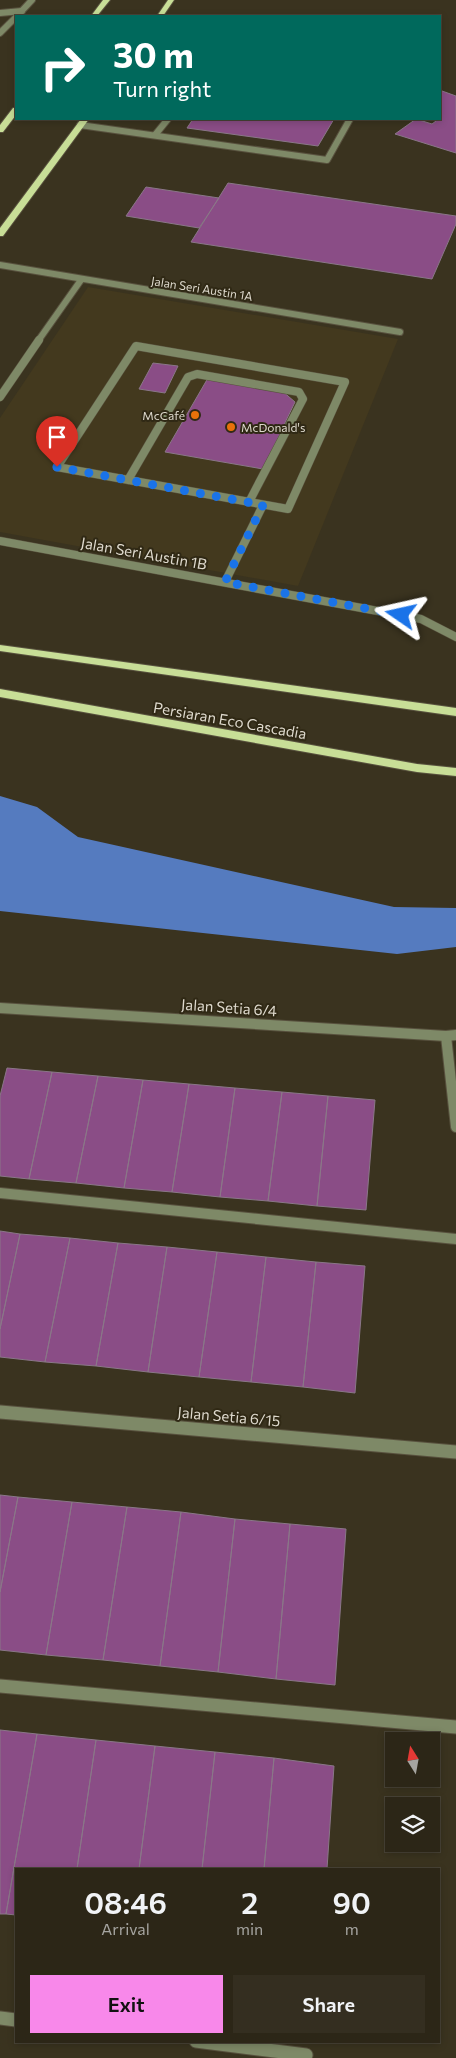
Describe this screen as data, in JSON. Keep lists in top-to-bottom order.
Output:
{
  "streets": {
    "main road": ["Persiaran Eco Cascadia"],
    "street": [
      "Jalan Seri Austin 1A",
      "Jalan Seri Austin 1B",
      "Jalan Setia 6/4",
      "Jalan Setia 6/15"
    ]
  },
  "places": ["McCafé", "McDonald's"],
  "north": "top",
  "page": {
    "turn": ["30 m", "Turn right"],
    "eta": [
      "08:46",
      "Arrival",
      "2",
      "min",
      "90",
      "m"
    ],
    "buttons": ["Exit", "Share"]
  }
}
